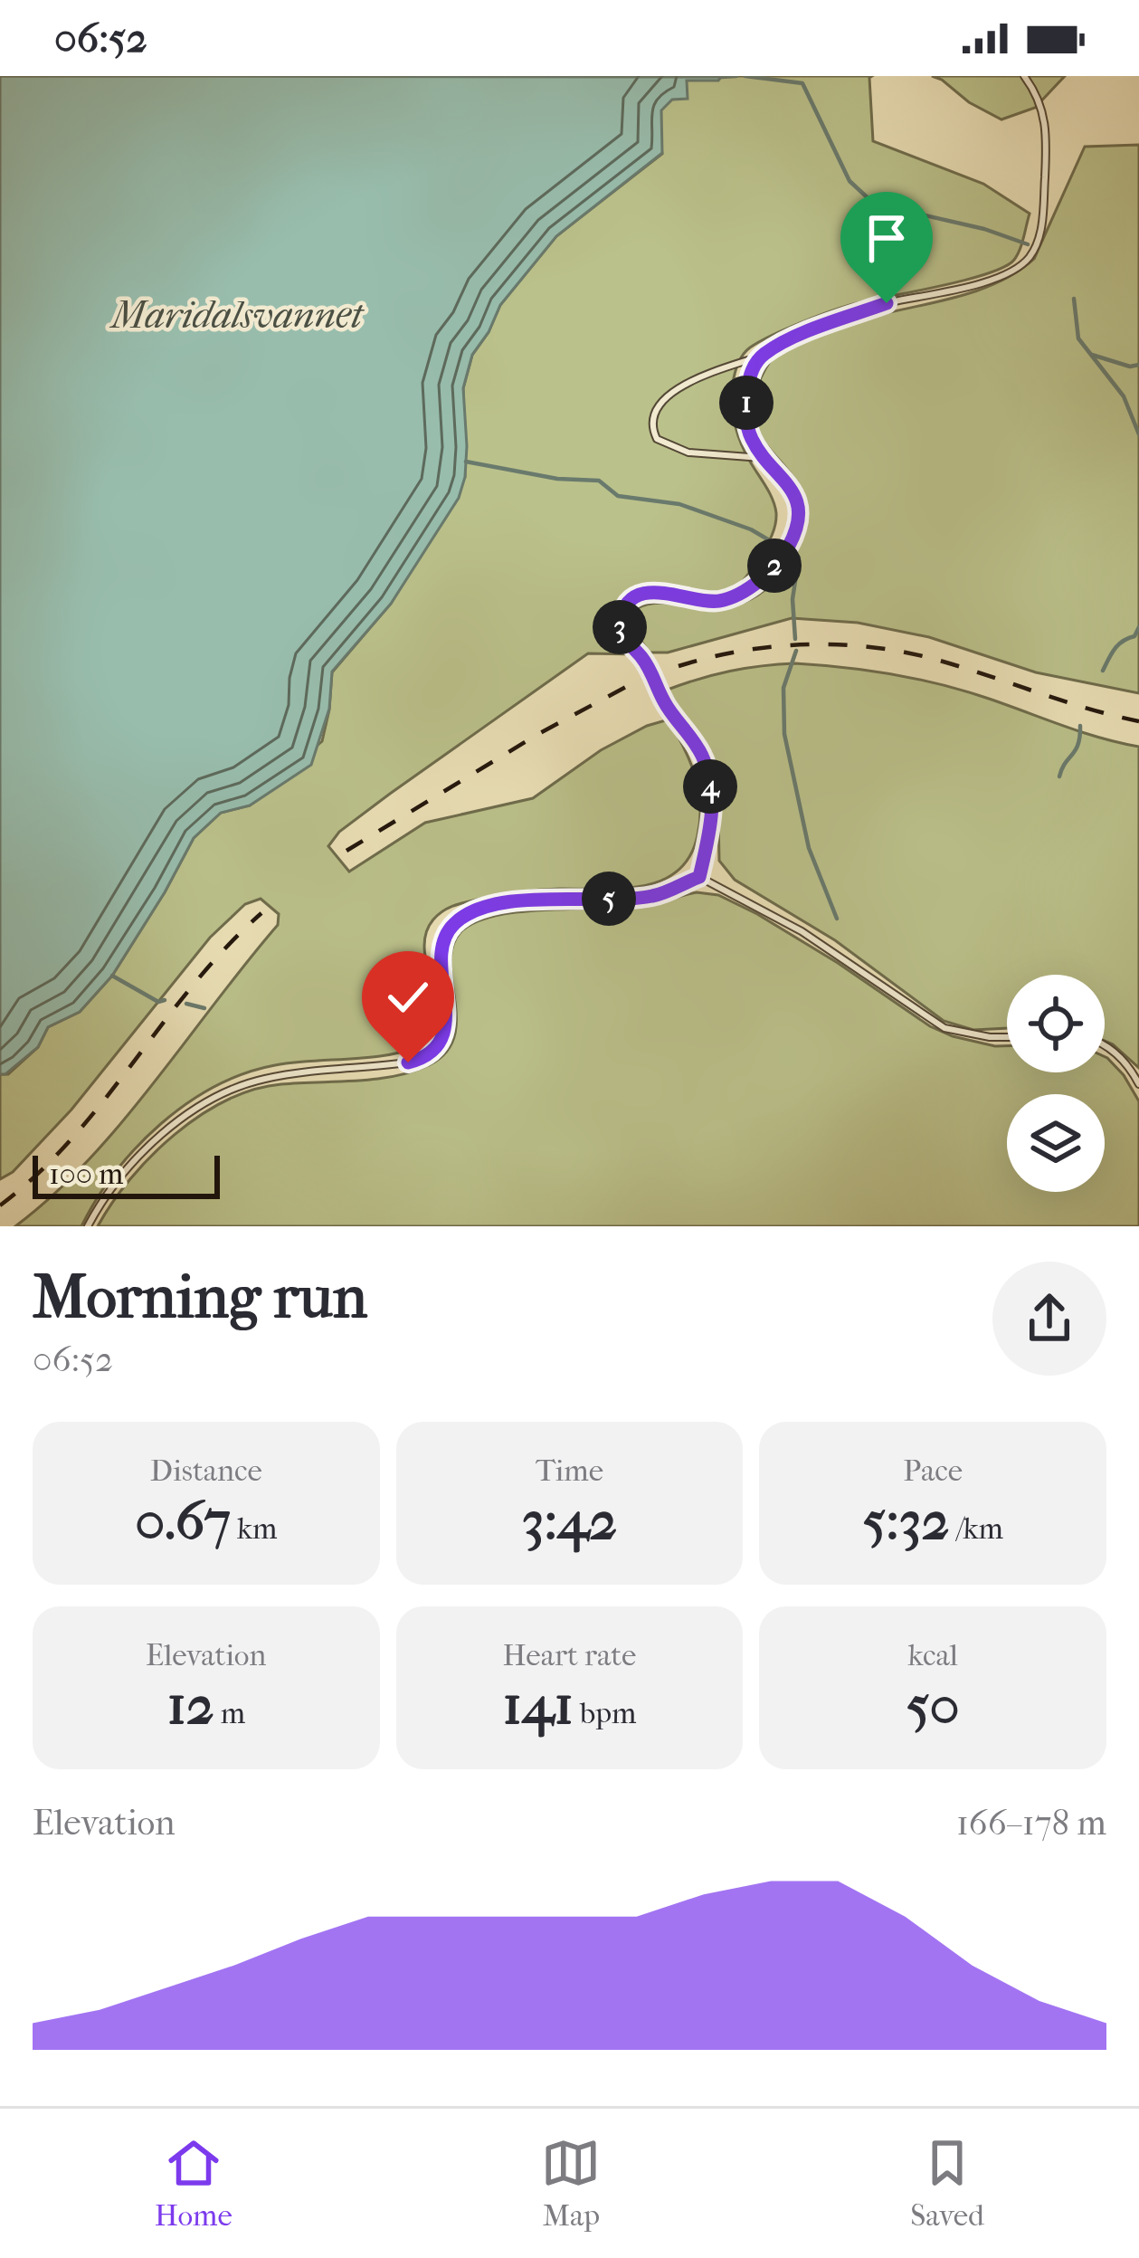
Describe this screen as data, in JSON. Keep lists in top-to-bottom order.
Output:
{
  "water": ["Maridalsvannet"],
  "scale_bar": "100 m",
  "page": {
    "status": "06:52",
    "pins": [
      "1",
      "2",
      "3",
      "4",
      "5"
    ],
    "scale": "100 m",
    "heading": ["Morning run", "06:52"],
    "stats": [
      ["Distance", "0.67 km"],
      ["Time", "3:42"],
      ["Pace", "5:32 /km"],
      ["Elevation", "12 m"],
      ["Heart rate", "141 bpm"],
      ["kcal", "50"]
    ],
    "chart": ["Elevation", "166–178 m"],
    "tabs": ["Home", "Map", "Saved"]
  }
}
